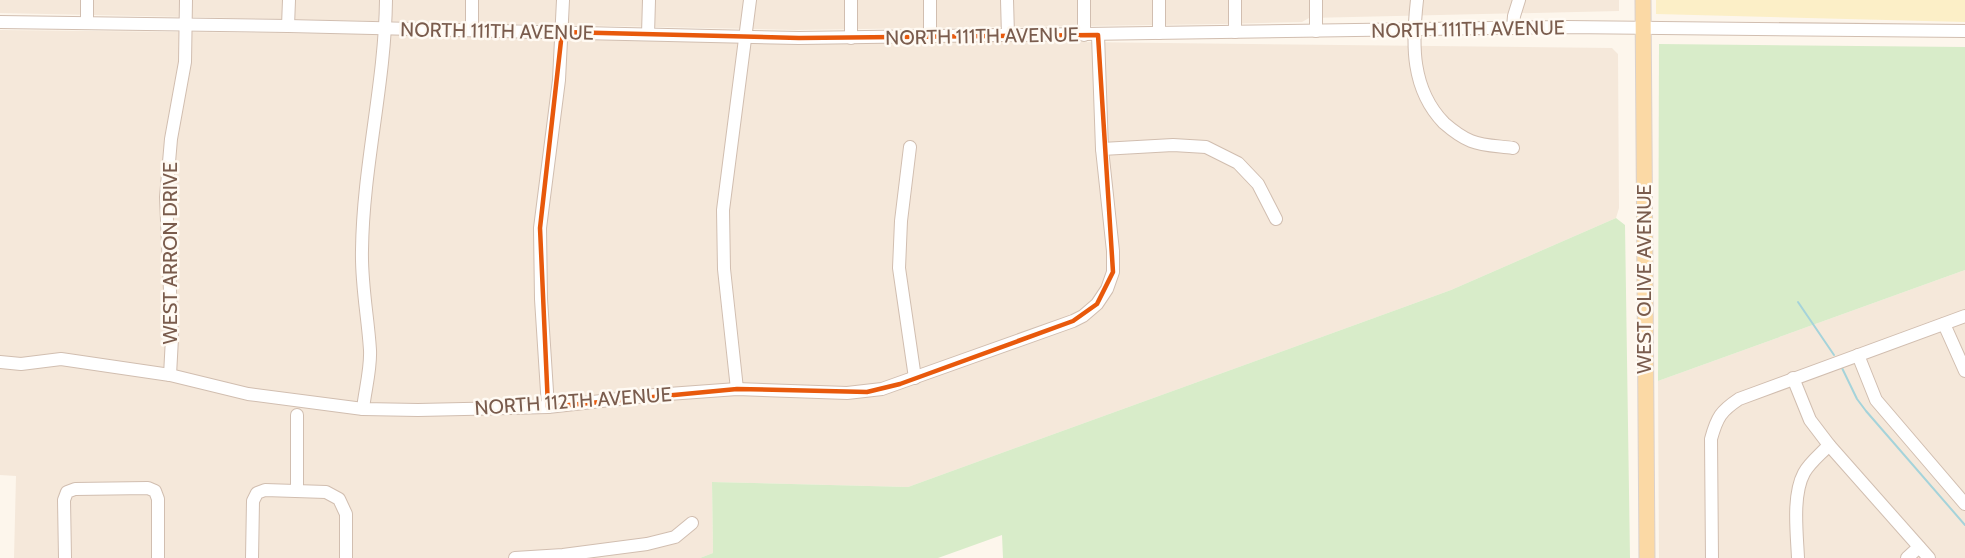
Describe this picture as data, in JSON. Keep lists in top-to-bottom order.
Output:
{
  "streets": {
    "main road": ["WEST OLIVE AVENUE"],
    "street": ["NORTH 111TH AVENUE", "WEST ARRON DRIVE", "NORTH 112TH AVENUE"]
  },
  "crossings": [
    ["NORTH 111TH AVENUE", "WEST ARRON DRIVE"],
    ["NORTH 111TH AVENUE", "WEST OLIVE AVENUE"],
    ["WEST ARRON DRIVE", "NORTH 112TH AVENUE"]
  ]
}
